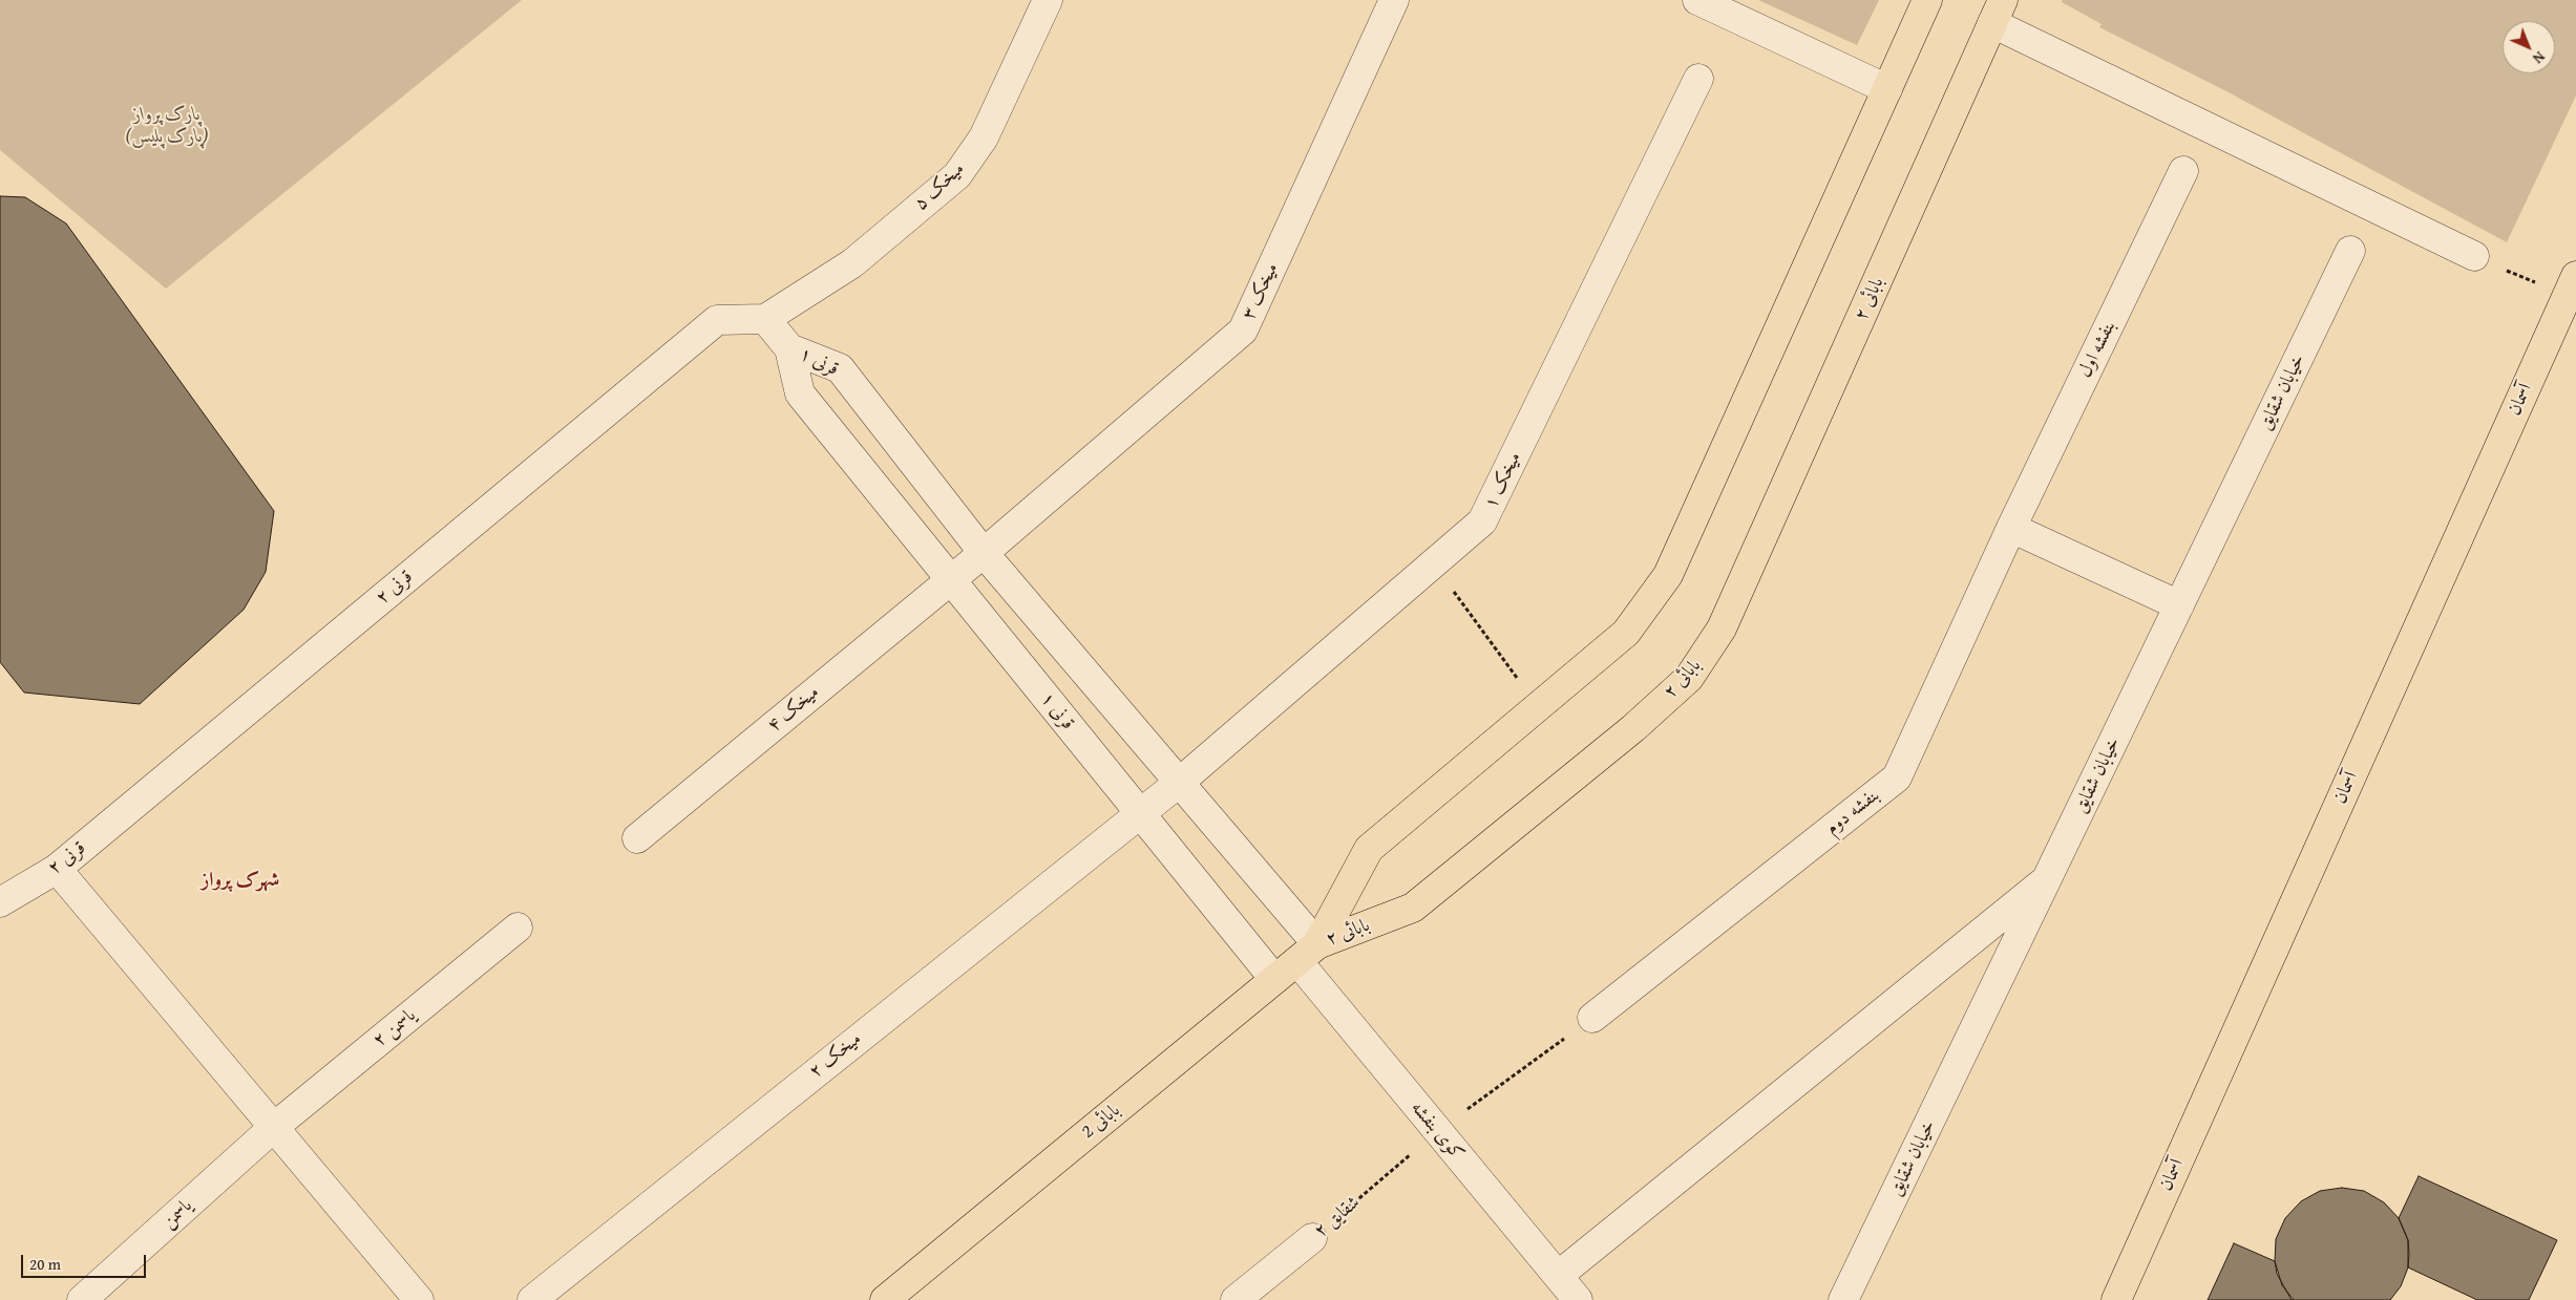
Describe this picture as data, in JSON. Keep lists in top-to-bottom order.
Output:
{
  "streets": {
    "main road": ["بابائی ۲", "آسمان", "بابائی 2"],
    "street": [
      "میخک ۵",
      "میخک ۳",
      "بنفشه اول",
      "قرنی ۱",
      "خیابان شقایق",
      "میخک ۱",
      "قرنی ۲",
      "میخک ۴",
      "بنفشه دوم",
      "یاسمن ۲",
      "میخک ۲",
      "کوی بنفشه",
      "یاسمن",
      "شقایق ۲"
    ]
  },
  "crossings": [
    ["میخک ۵", "قرنی ۲"],
    ["میخک ۳", "قرنی ۱"],
    ["میخک ۳", "میخک ۴"],
    ["بابائی ۲", "قرنی ۱"],
    ["بابائی ۲", "بابائی 2"],
    ["بابائی ۲", "کوی بنفشه"],
    ["بنفشه اول", "بنفشه دوم"],
    ["قرنی ۱", "میخک ۱"],
    ["قرنی ۱", "میخک ۴"],
    ["قرنی ۱", "میخک ۲"],
    ["قرنی ۱", "بابائی 2"],
    ["قرنی ۱", "کوی بنفشه"],
    ["میخک ۱", "میخک ۲"],
    ["بنفشه دوم", "شقایق ۲"],
    ["یاسمن ۲", "یاسمن"],
    ["بابائی 2", "کوی بنفشه"],
    ["کوی بنفشه", "شقایق ۲"]
  ],
  "districts": ["شهرک پرواز"],
  "parks": ["پارک پرواز (پارک پلیس)"],
  "scale_bar": "20 m",
  "north": "bottom right"
}
